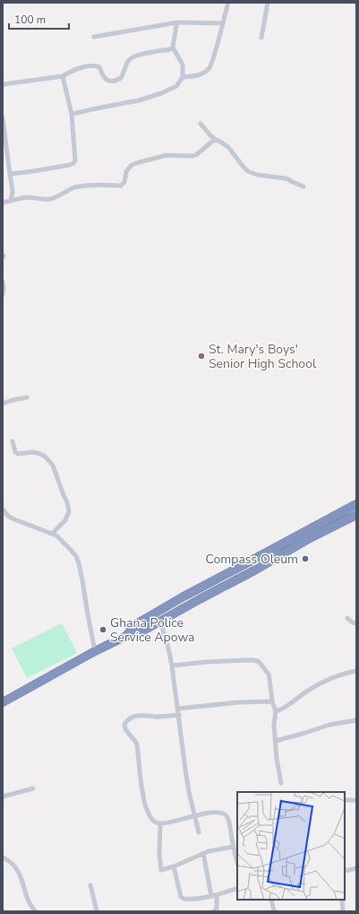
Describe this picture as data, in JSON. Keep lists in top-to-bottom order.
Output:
{
  "places": ["St. Mary's Boys' Senior High School", "Compass Oleum", "Ghana Police Service Apowa"],
  "scale_bar": "100 m"
}
